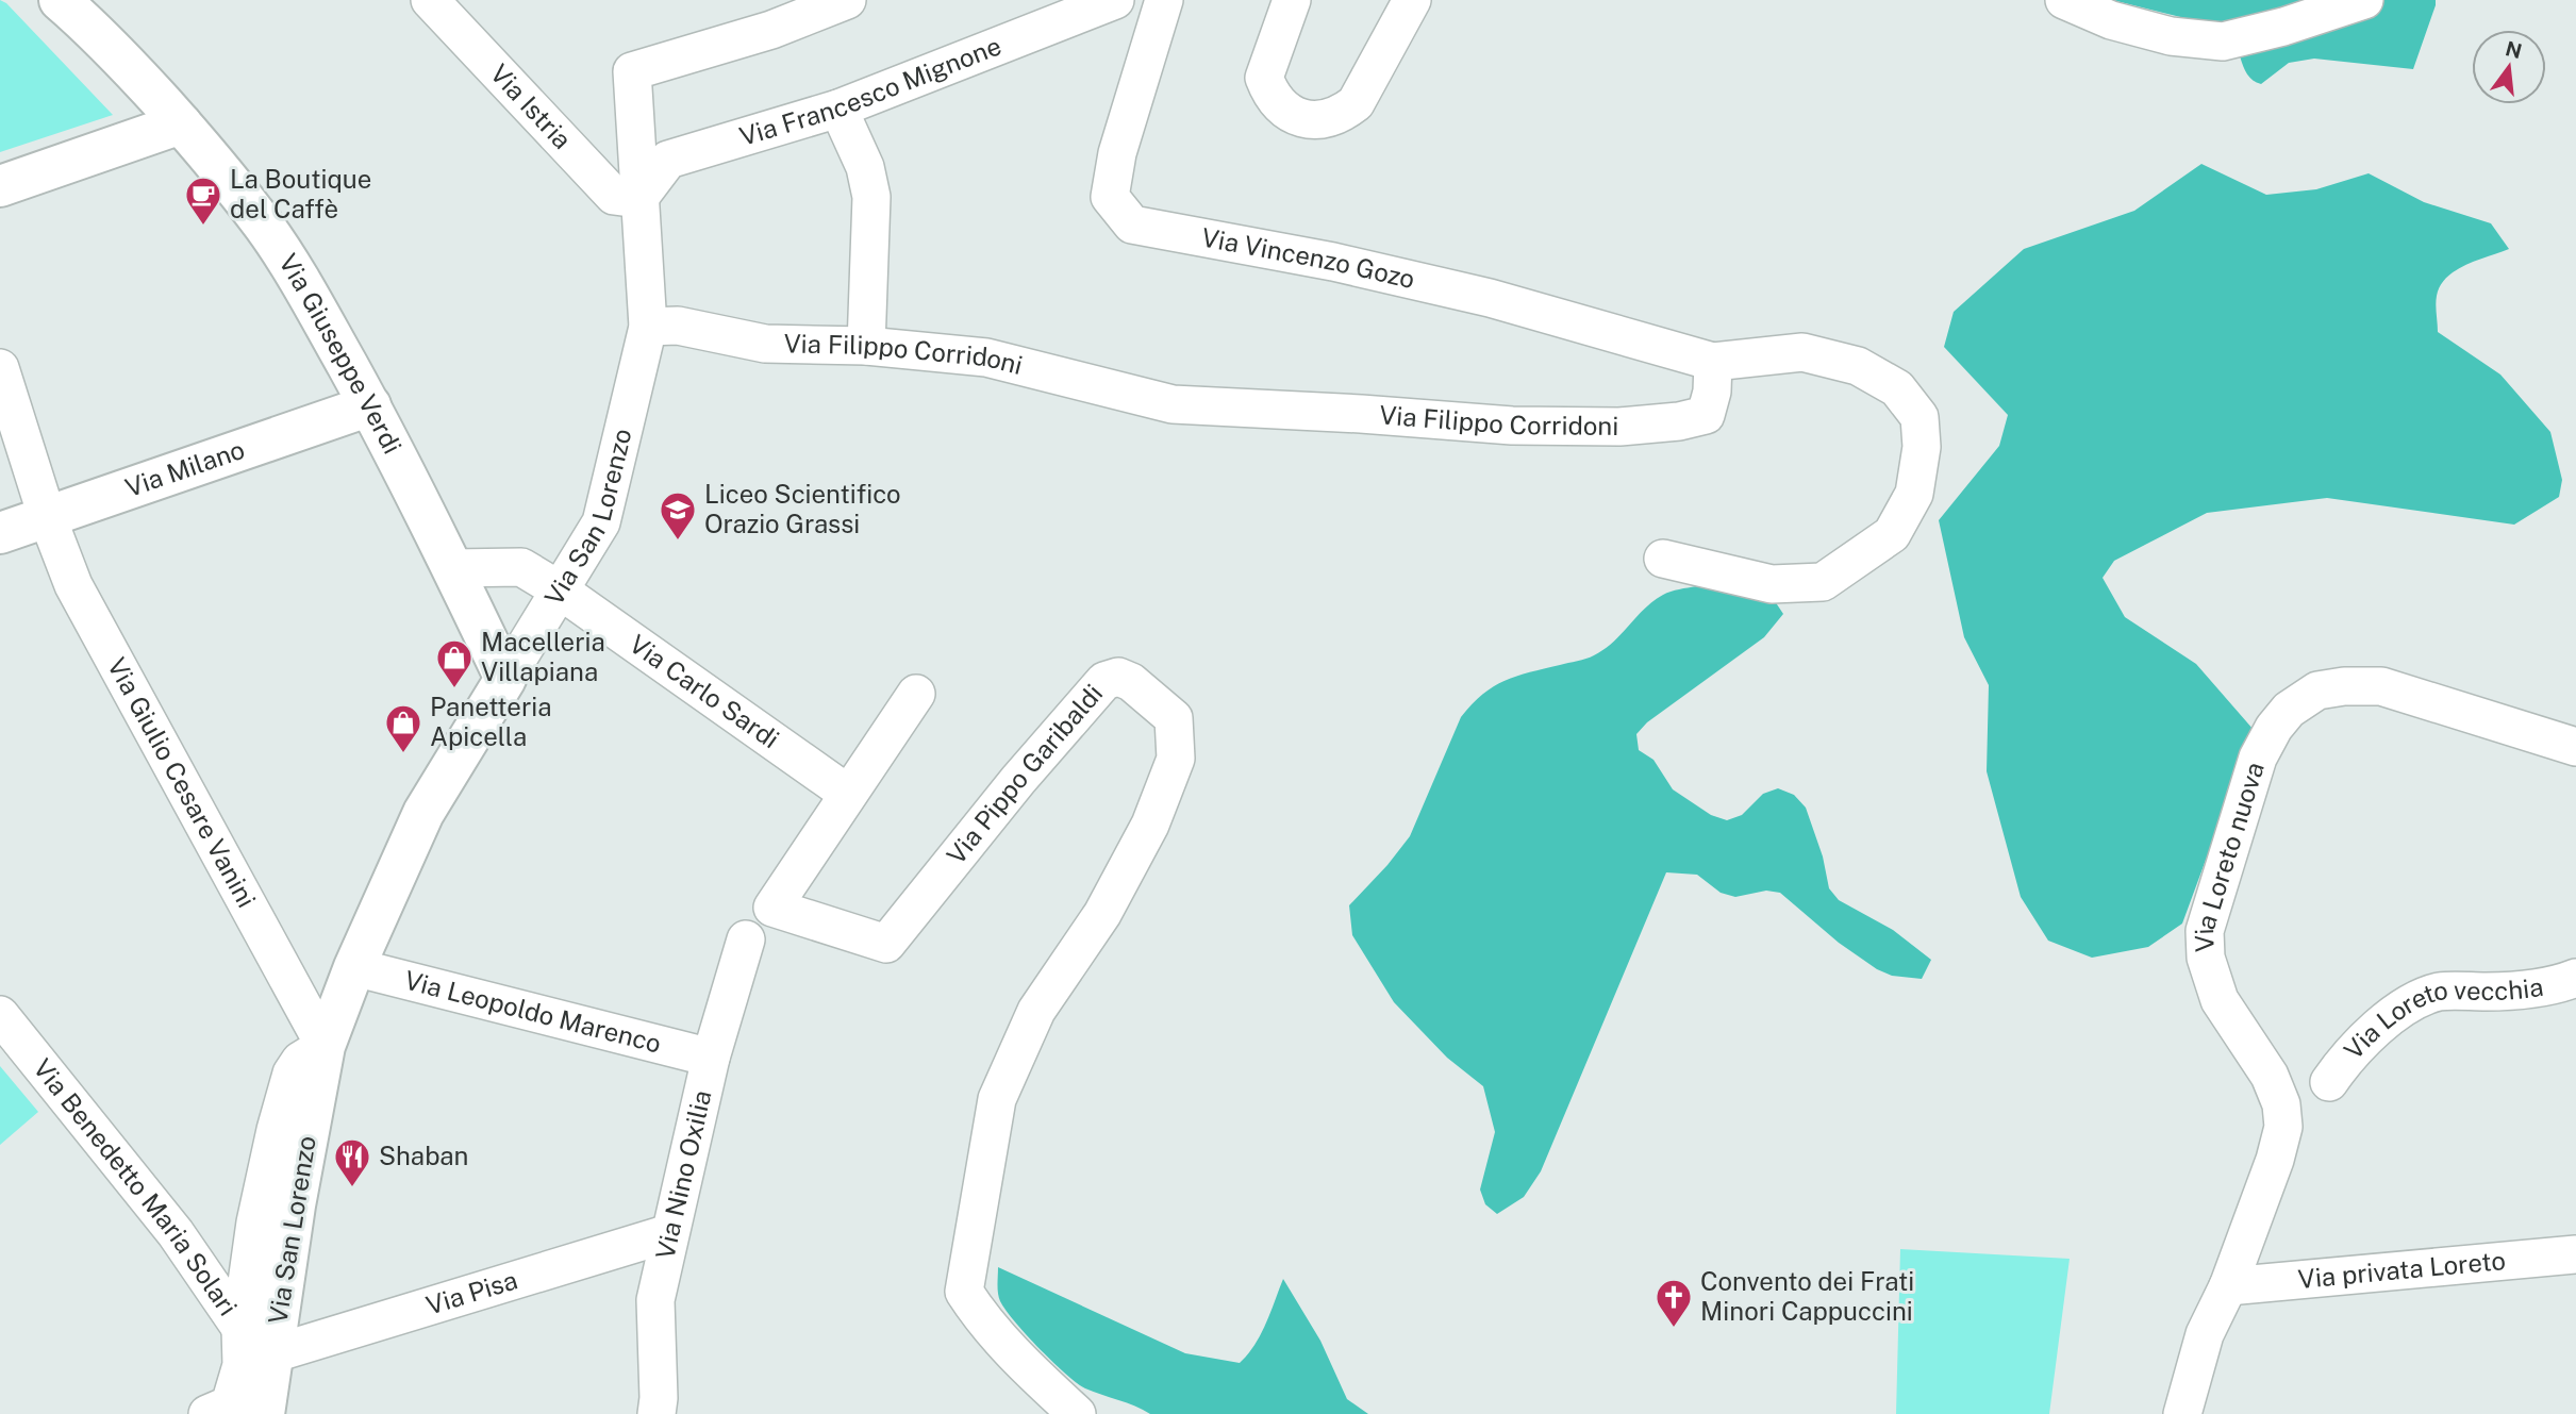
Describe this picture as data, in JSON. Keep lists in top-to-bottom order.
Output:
{
  "streets": {
    "street": [
      "Via Francesco Mignone",
      "Via Istria",
      "Via Vincenzo Gozo",
      "Via Giuseppe Verdi",
      "Via Filippo Corridoni",
      "Via Milano",
      "Via San Lorenzo",
      "Via Carlo Sardi",
      "Via Pippo Garibaldi",
      "Via Giulio Cesare Vanini",
      "Via Loreto nuova",
      "Via Leopoldo Marenco",
      "Via Loreto vecchia",
      "Via Nino Oxilia",
      "Via Benedetto Maria Solari",
      "Via privata Loreto",
      "Via Pisa"
    ]
  },
  "crossings": [
    ["Via Francesco Mignone", "Via Istria"],
    ["Via Francesco Mignone", "Via San Lorenzo"],
    ["Via Istria", "Via San Lorenzo"],
    ["Via Vincenzo Gozo", "Via Filippo Corridoni"],
    ["Via Giuseppe Verdi", "Via Milano"],
    ["Via Giuseppe Verdi", "Via San Lorenzo"],
    ["Via Giuseppe Verdi", "Via Carlo Sardi"],
    ["Via Filippo Corridoni", "Via San Lorenzo"],
    ["Via Milano", "Via Giulio Cesare Vanini"],
    ["Via San Lorenzo", "Via Carlo Sardi"],
    ["Via San Lorenzo", "Via Giulio Cesare Vanini"],
    ["Via San Lorenzo", "Via Leopoldo Marenco"],
    ["Via San Lorenzo", "Via Benedetto Maria Solari"],
    ["Via San Lorenzo", "Via Pisa"],
    ["Via Carlo Sardi", "Via Pippo Garibaldi"],
    ["Via Loreto nuova", "Via privata Loreto"],
    ["Via Leopoldo Marenco", "Via Nino Oxilia"],
    ["Via Nino Oxilia", "Via Pisa"]
  ],
  "places": {
    "cafe": ["La Boutique del Caffè"],
    "school or university": ["Liceo Scientifico Orazio Grassi"],
    "shop": ["Macelleria Villapiana", "Panetteria Apicella"],
    "restaurant": ["Shaban"],
    "church": ["Convento dei Frati Minori Cappuccini"]
  },
  "north": "top"
}
